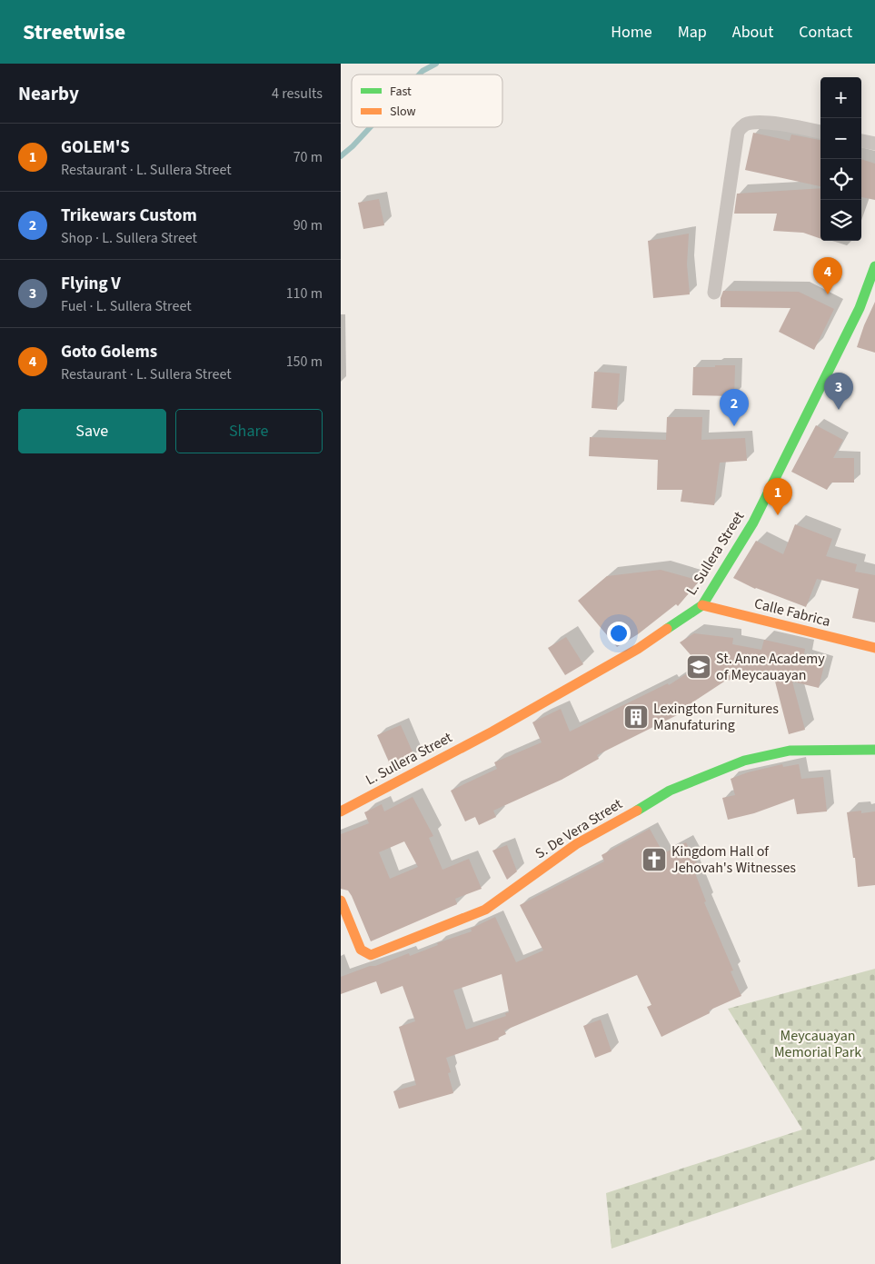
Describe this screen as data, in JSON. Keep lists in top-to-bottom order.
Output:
{
  "streets": {
    "street": ["L. Sullera Street", "Calle Fabrica", "S. De Vera Street"]
  },
  "crossings": [
    ["L. Sullera Street", "Calle Fabrica"]
  ],
  "parks": ["Meycauayan Memorial Park"],
  "places": {
    "school or university": ["St. Anne Academy of Meycauayan"],
    "building": ["Lexington Furnitures Manufaturing"],
    "church": ["Kingdom Hall of Jehovah's Witnesses"]
  },
  "legend": ["Fast", "Slow"],
  "page": {
    "header": "Streetwise",
    "nav": [
      "Home",
      "Map",
      "About",
      "Contact"
    ],
    "heading": ["Nearby", "4 results"],
    "map_buttons": ["+", "−"],
    "list": [
      {
        "mark": "1",
        "name": "GOLEM'S",
        "note": "Restaurant · L. Sullera Street",
        "value": "70 m"
      },
      {
        "mark": "2",
        "name": "Trikewars Custom",
        "note": "Shop · L. Sullera Street",
        "value": "90 m"
      },
      {
        "mark": "3",
        "name": "Flying V",
        "note": "Fuel · L. Sullera Street",
        "value": "110 m"
      },
      {
        "mark": "4",
        "name": "Goto Golems",
        "note": "Restaurant · L. Sullera Street",
        "value": "150 m"
      }
    ],
    "pins": [
      "4",
      "3",
      "2",
      "1"
    ],
    "buttons": ["Save", "Share"]
  }
}
